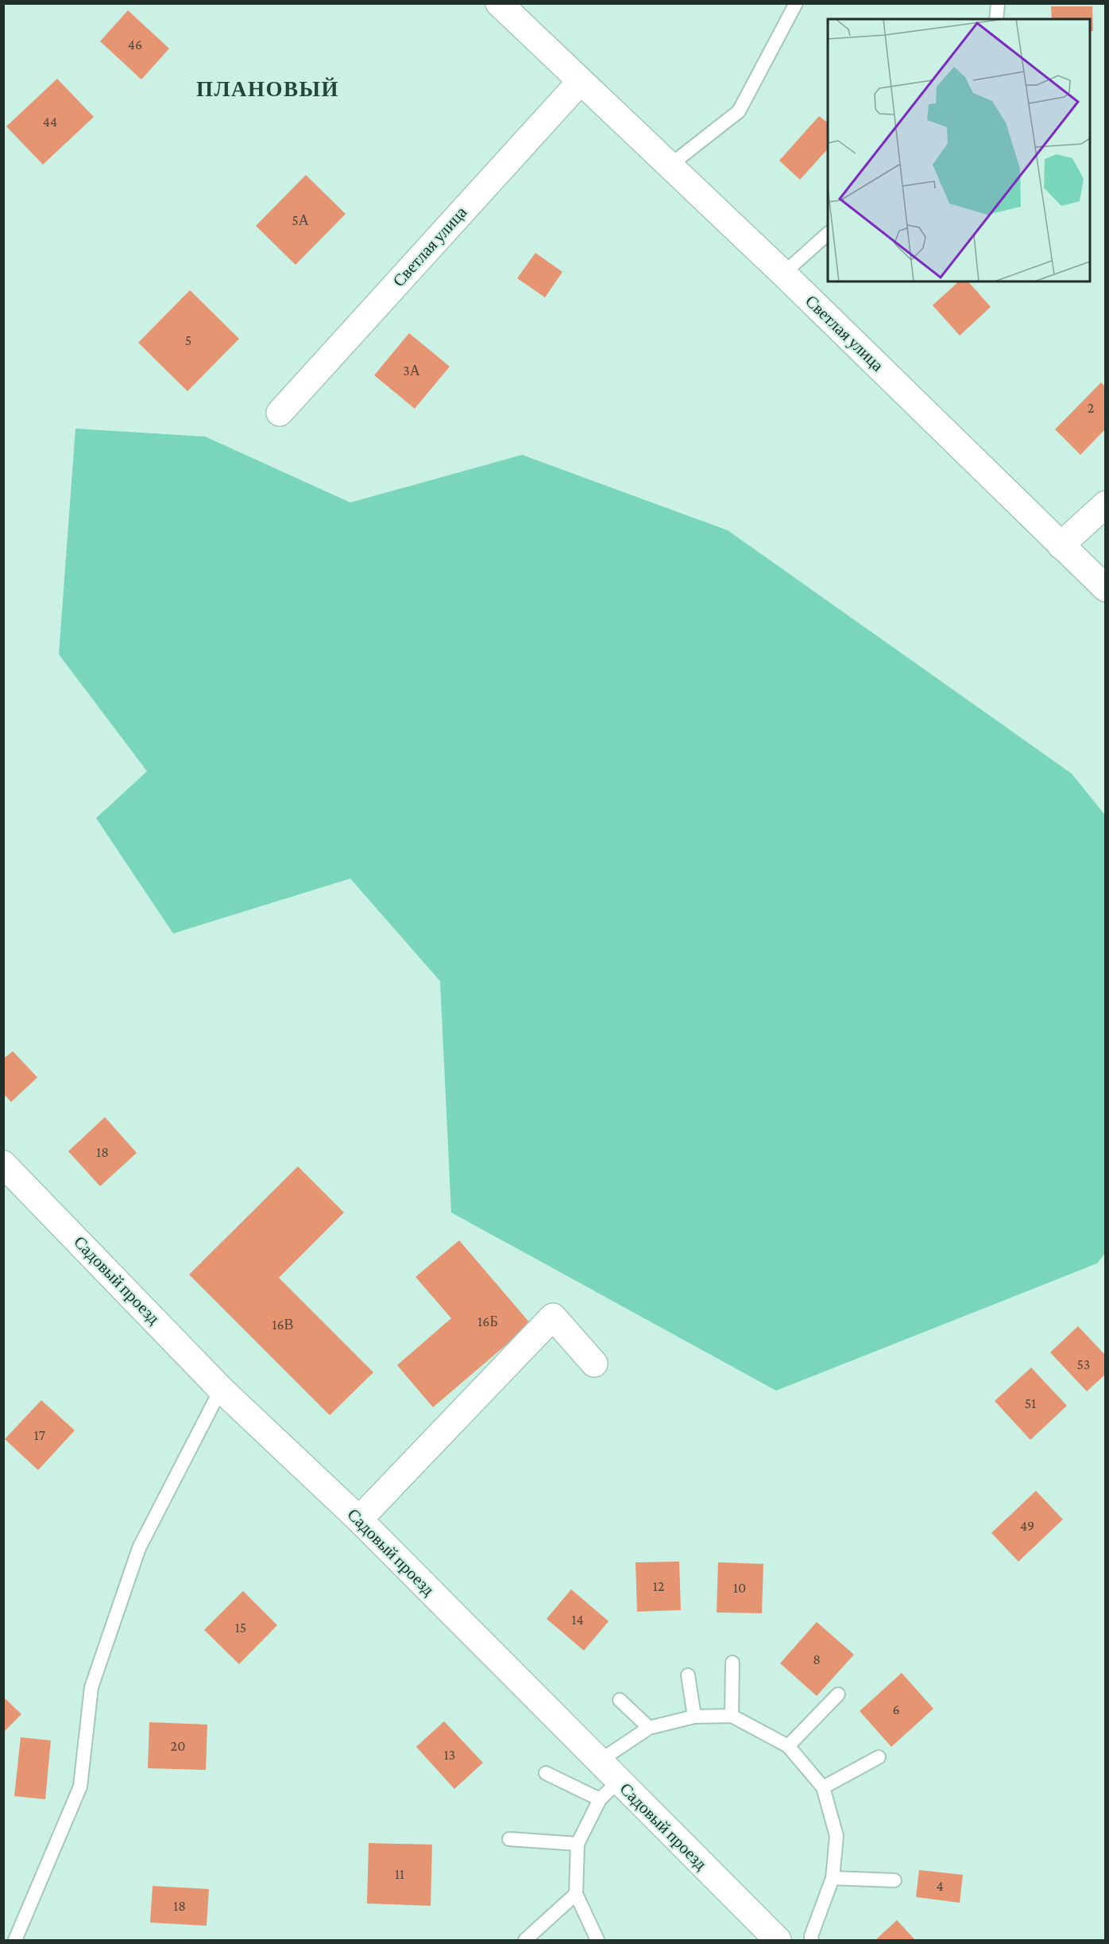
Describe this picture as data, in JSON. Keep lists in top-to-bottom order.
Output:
{
  "streets": {
    "street": ["Светлая улица", "Садовый проезд"]
  },
  "districts": ["ПЛАНОВЫЙ"],
  "house_numbers": [
    "46",
    "44",
    "5А",
    "5",
    "3А",
    "2",
    "18",
    "16Б",
    "16В",
    "53",
    "51",
    "17",
    "49",
    "12",
    "10",
    "14",
    "15",
    "8",
    "6",
    "20",
    "13",
    "11",
    "4",
    "18"
  ]
}
